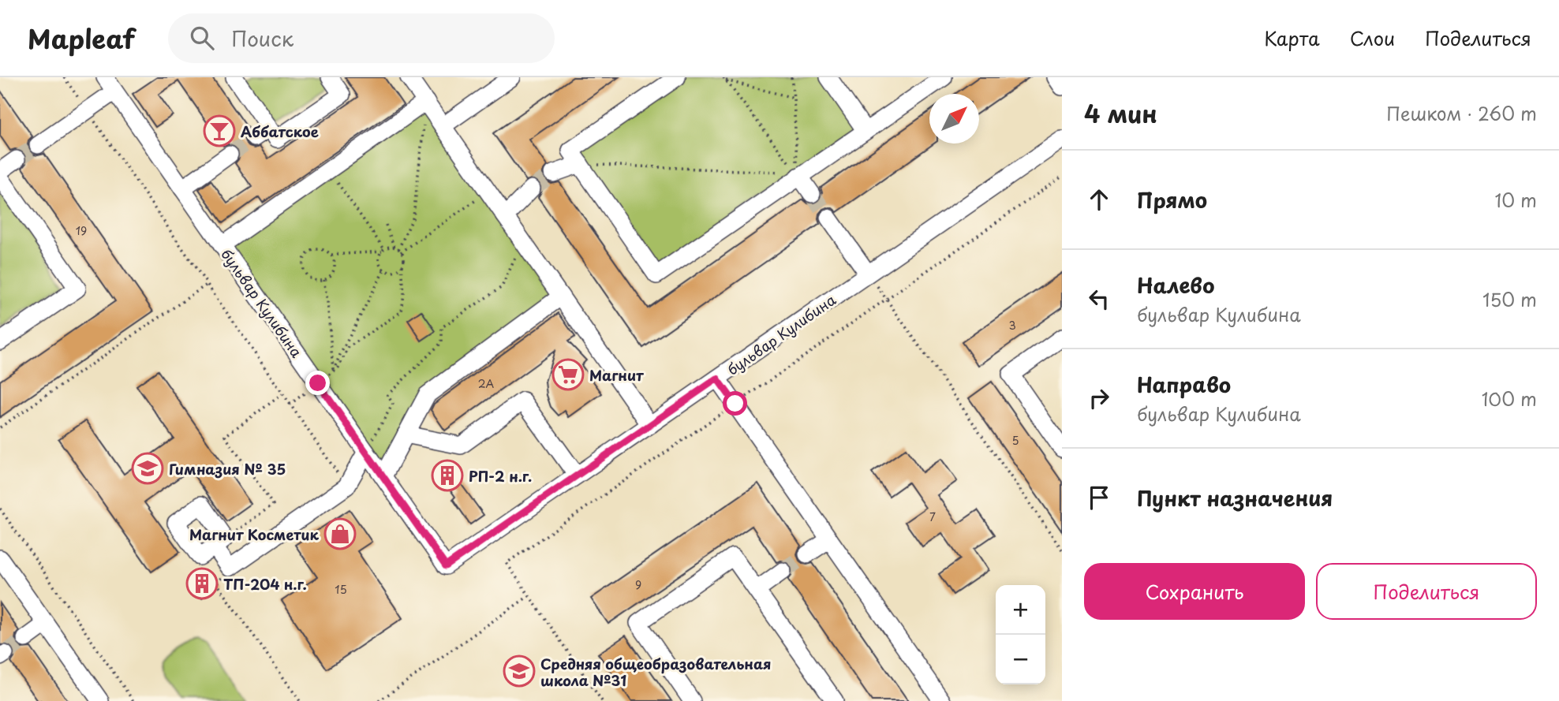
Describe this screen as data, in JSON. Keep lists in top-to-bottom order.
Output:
{
  "streets": {
    "street": ["бульвар Кулибина"]
  },
  "places": {
    "bar": ["Аббатское"],
    "supermarket": ["Магнит"],
    "school or university": ["Гимназия № 35", "Средняя общеобразовательная школа №31"],
    "building": ["РП-2 н.г.", "ТП-204 н.г."],
    "shop": ["Магнит Косметик"]
  },
  "house_numbers": [
    "19",
    "3",
    "2А",
    "5",
    "7",
    "9",
    "15"
  ],
  "north": "top right",
  "page": {
    "header": "Mapleaf",
    "search": "Поиск",
    "nav": ["Карта", "Слои", "Поделиться"],
    "heading": ["4 мин", "Пешком · 260 m"],
    "list": [
      ["Прямо", "10 m"],
      ["Налево", "бульвар Кулибина", "150 m"],
      ["Направо", "бульвар Кулибина", "100 m"],
      "Пункт назначения"
    ],
    "buttons": ["Сохранить", "Поделиться"],
    "map_buttons": ["+", "−"]
  }
}
